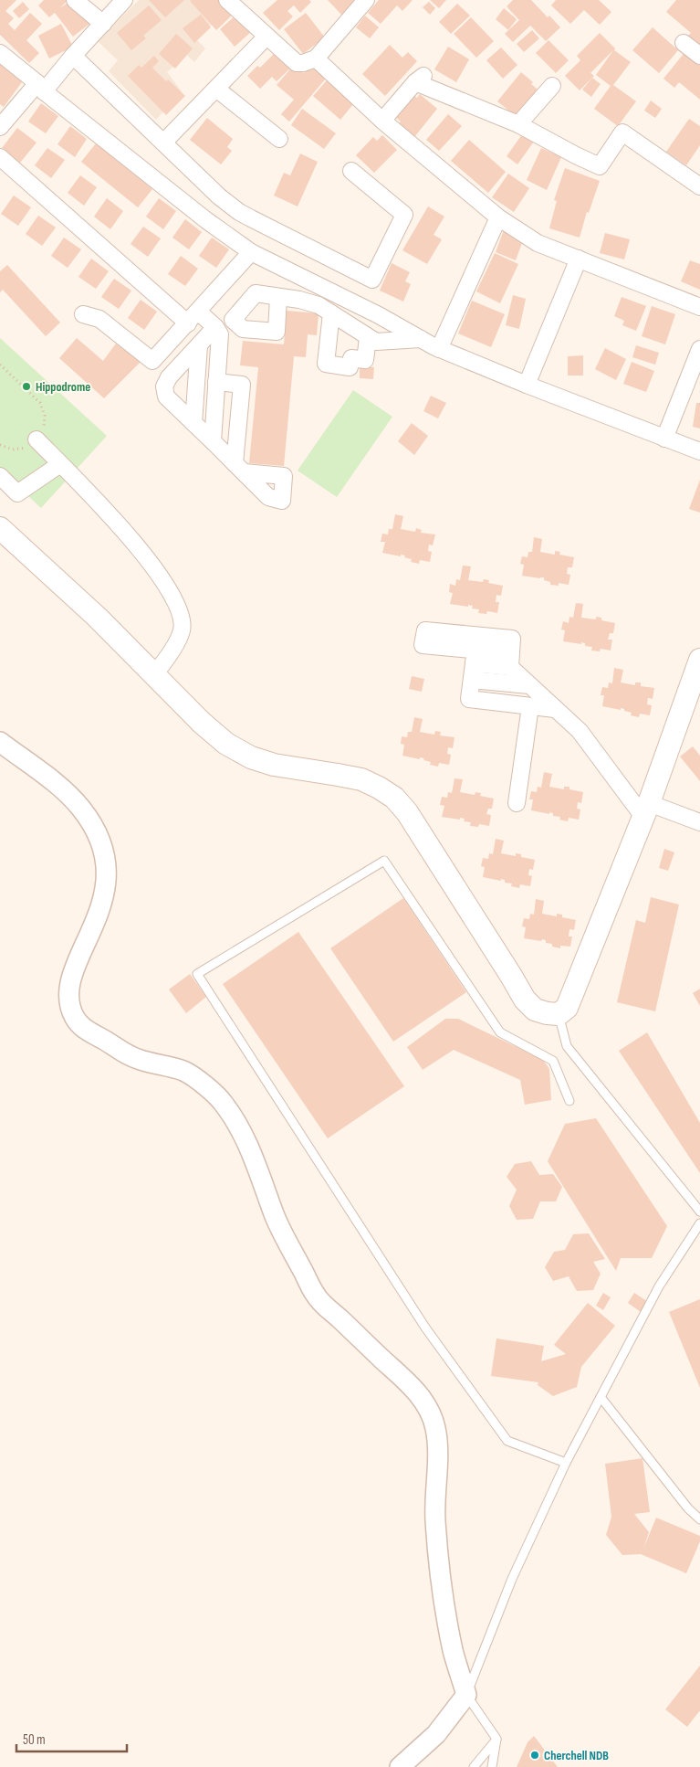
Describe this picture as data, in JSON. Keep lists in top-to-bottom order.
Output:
{
  "places": ["Hippodrome", "Cherchell NDB"],
  "scale_bar": "50 m"
}
